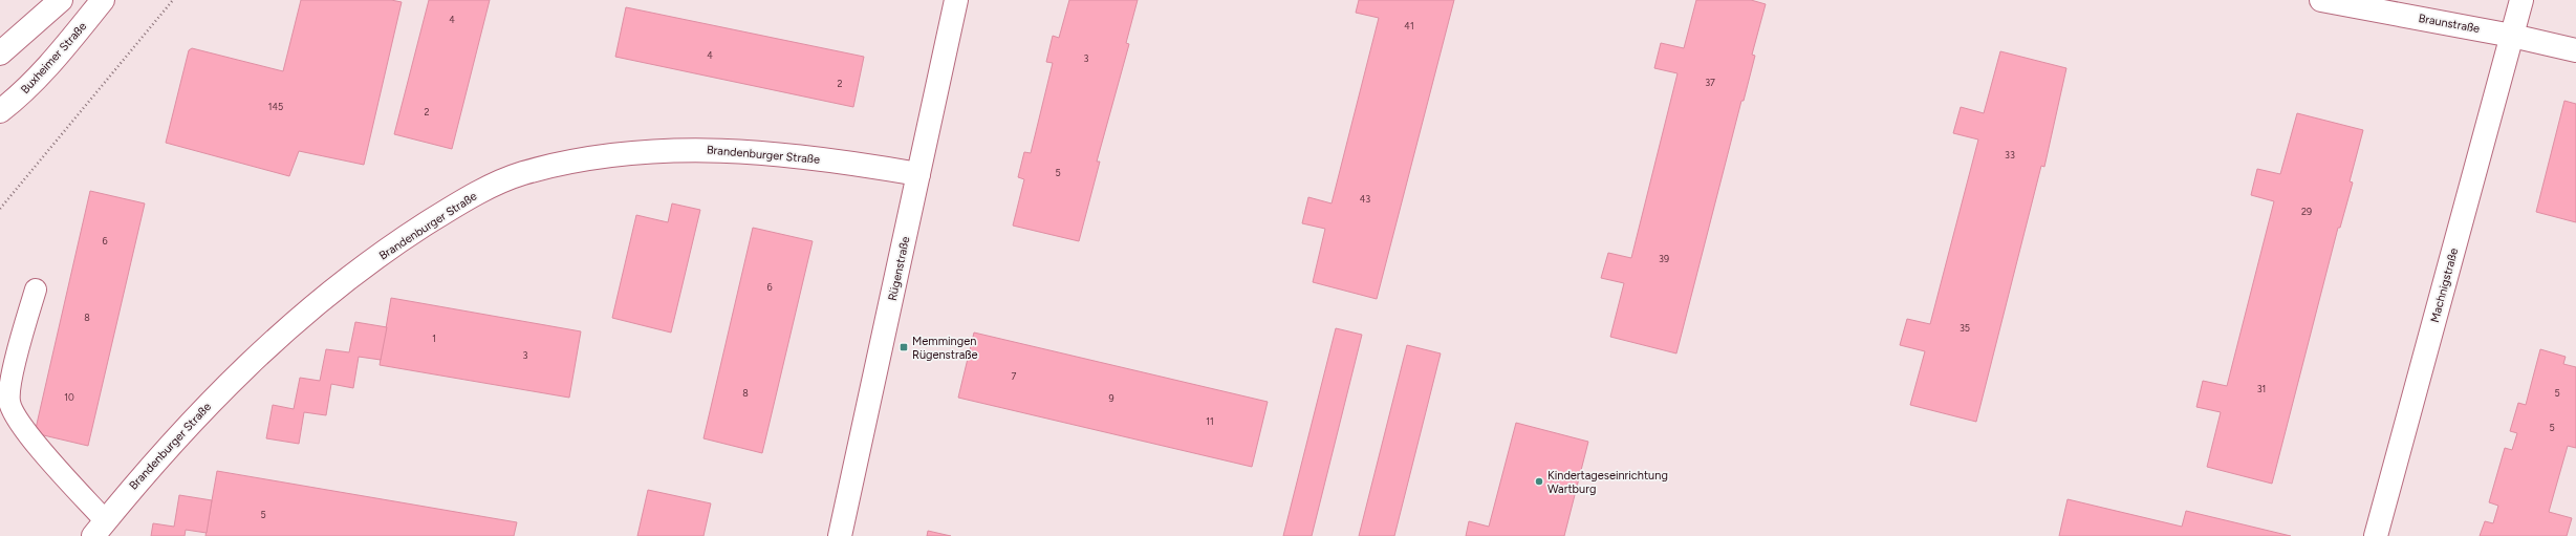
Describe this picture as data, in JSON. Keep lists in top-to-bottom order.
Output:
{
  "streets": {
    "street": [
      "Braunstraße",
      "Buxheimer Straße",
      "Brandenburger Straße",
      "Rügenstraße",
      "Machnigstraße"
    ]
  },
  "crossings": [
    ["Braunstraße", "Machnigstraße"],
    ["Brandenburger Straße", "Rügenstraße"]
  ],
  "places": {
    "transit": ["Memmingen Rügenstraße"],
    "other": ["Kindertageseinrichtung Wartburg"]
  },
  "house_numbers": [
    "4",
    "41",
    "4",
    "3",
    "37",
    "2",
    "145",
    "2",
    "33",
    "5",
    "43",
    "29",
    "6",
    "39",
    "6",
    "8",
    "35",
    "1",
    "3",
    "7",
    "31",
    "8",
    "5",
    "10",
    "9",
    "11",
    "5",
    "5"
  ]
}
